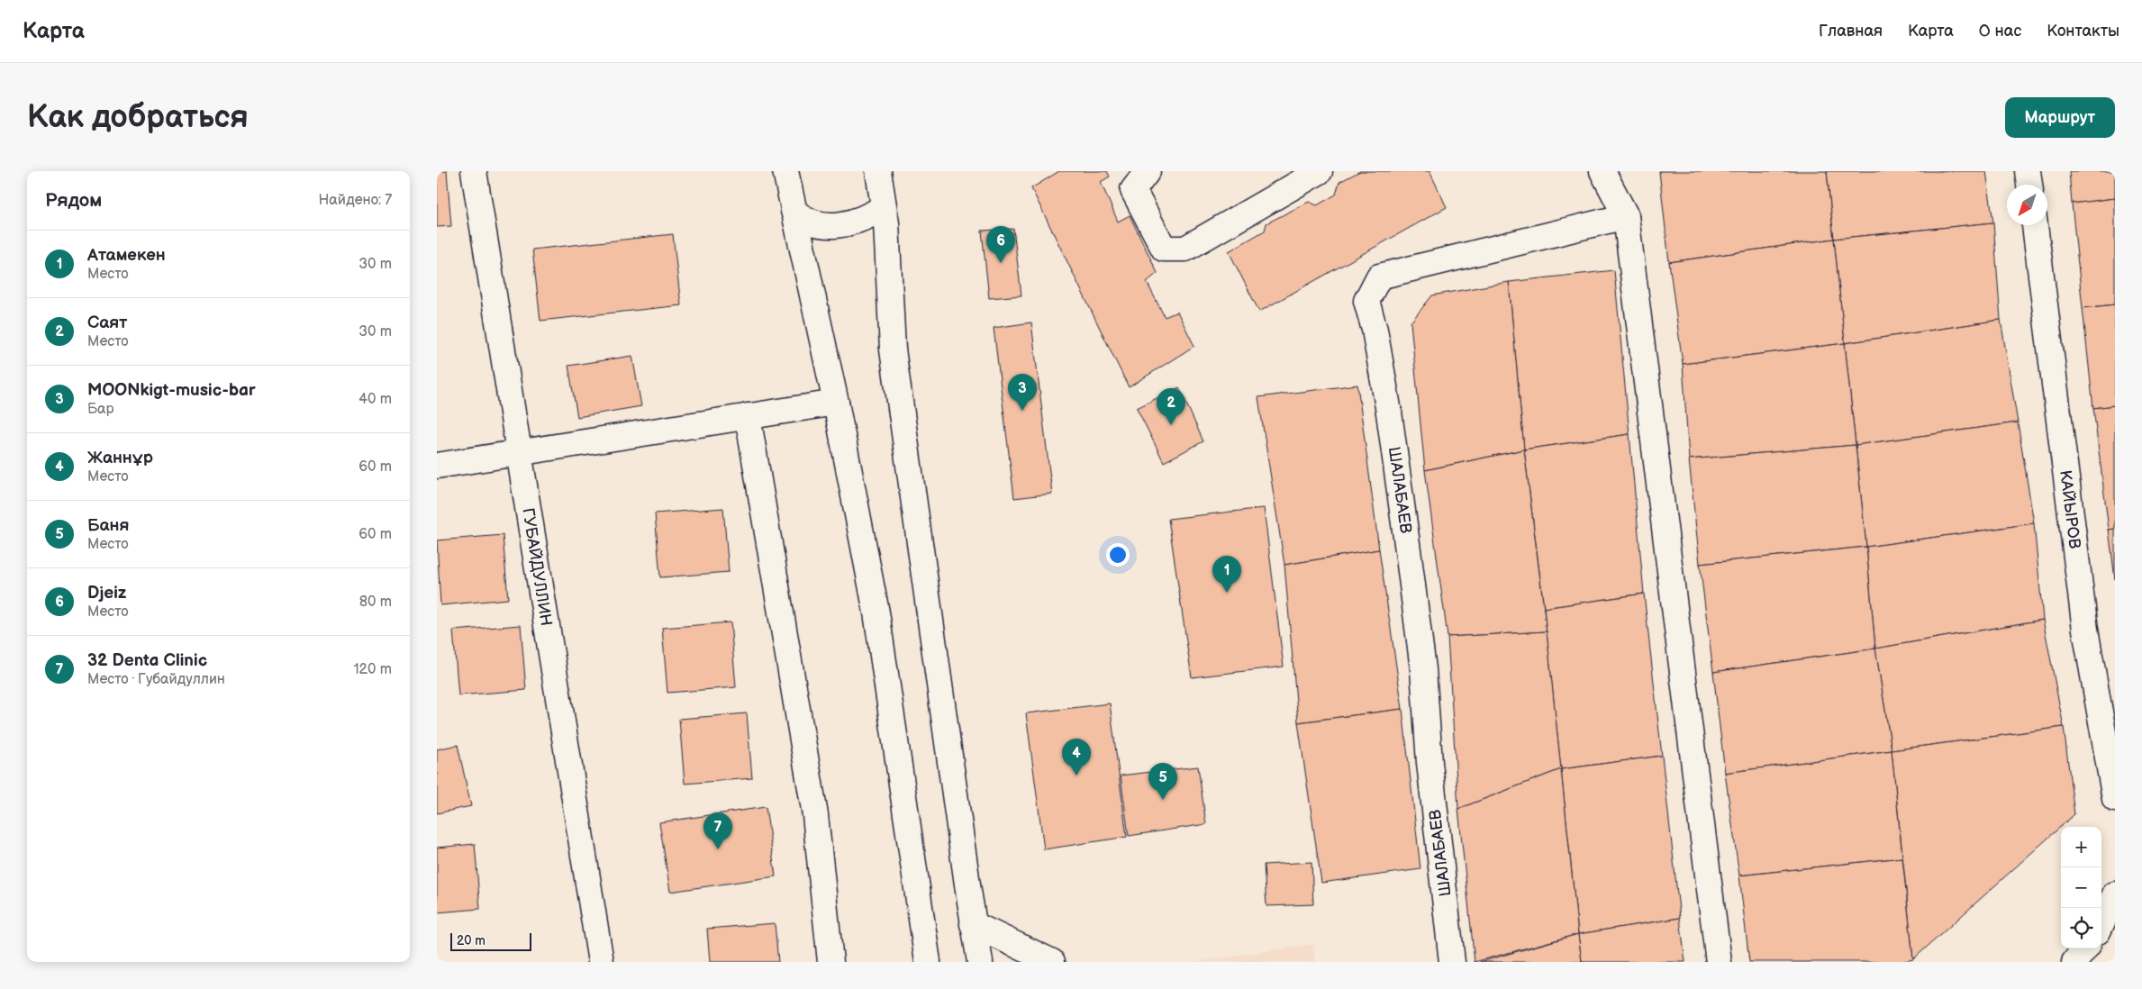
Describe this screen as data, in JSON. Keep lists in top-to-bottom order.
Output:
{
  "streets": {
    "street": ["ШАЛАБАЕВ", "КАЙЫРОВ", "ГУБАЙДУЛЛИН"]
  },
  "scale_bar": "20 m",
  "north": "bottom left",
  "page": {
    "header": "Карта",
    "nav": [
      "Главная",
      "Карта",
      "О нас",
      "Контакты"
    ],
    "buttons": "Маршрут",
    "title": "Как добраться",
    "heading": ["Рядом", "Найдено: 7"],
    "pins": [
      "6",
      "3",
      "2",
      "1",
      "4",
      "5",
      "7"
    ],
    "list": [
      {
        "mark": "1",
        "name": "Атамекен",
        "note": "Место",
        "value": "30 m"
      },
      {
        "mark": "2",
        "name": "Саят",
        "note": "Место",
        "value": "30 m"
      },
      {
        "mark": "3",
        "name": "MOONkigt-music-bar",
        "note": "Бар",
        "value": "40 m"
      },
      {
        "mark": "4",
        "name": "Жаннұр",
        "note": "Место",
        "value": "60 m"
      },
      {
        "mark": "5",
        "name": "Баня",
        "note": "Место",
        "value": "60 m"
      },
      {
        "mark": "6",
        "name": "Djeiz",
        "note": "Место",
        "value": "80 m"
      },
      {
        "mark": "7",
        "name": "32 Denta Clinic",
        "note": "Место · Губайдуллин",
        "value": "120 m"
      }
    ],
    "map_buttons": ["+", "−"],
    "scale": "20 m"
  }
}
